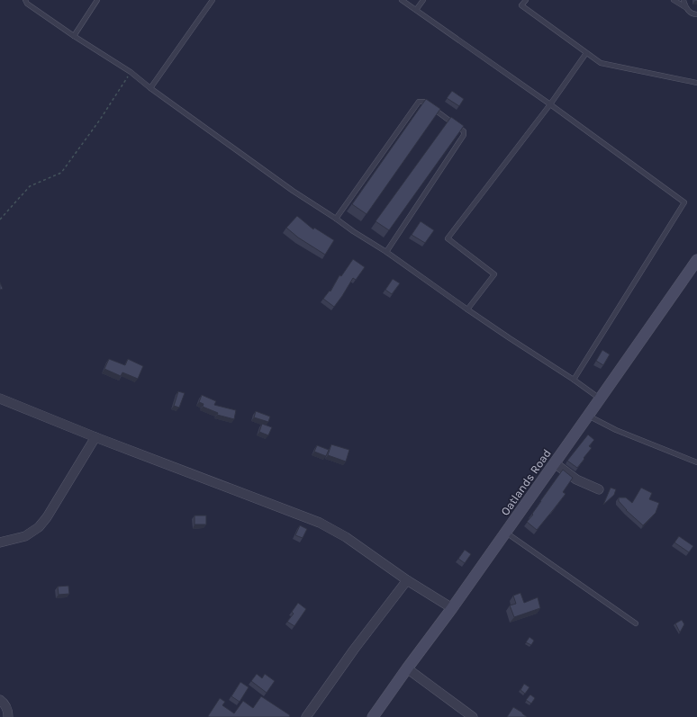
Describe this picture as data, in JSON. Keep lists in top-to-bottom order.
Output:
{
  "streets": {
    "street": ["Oatlands Road"]
  }
}
